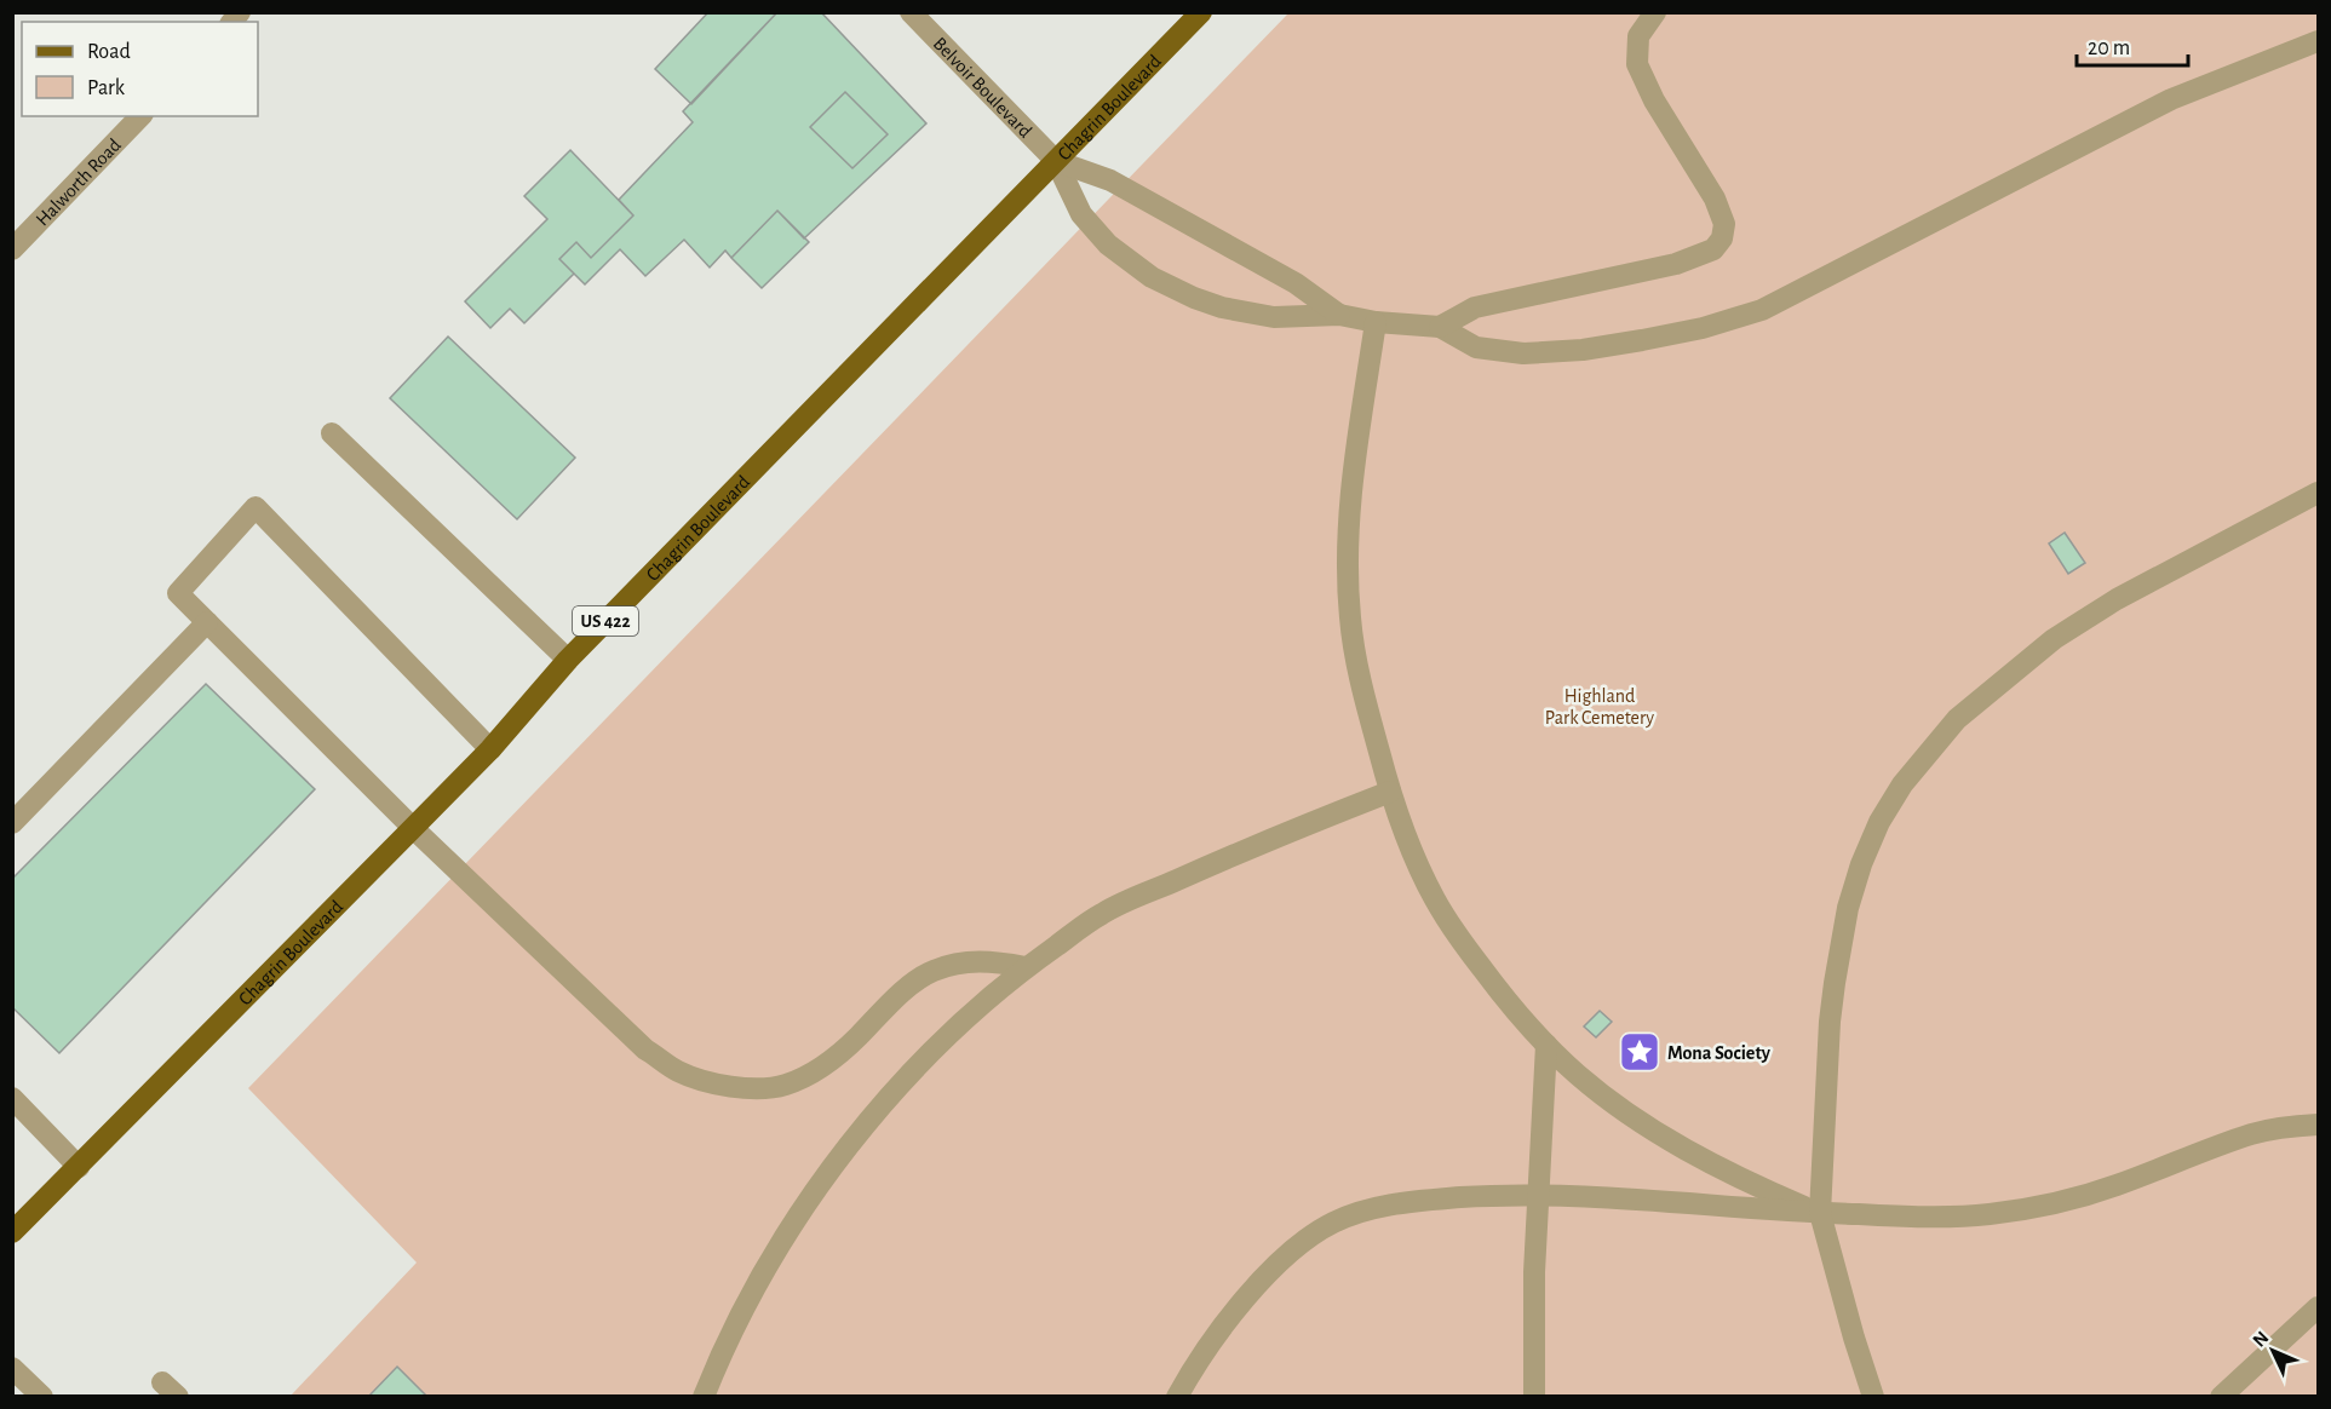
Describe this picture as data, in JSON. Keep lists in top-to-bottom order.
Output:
{
  "streets": {
    "main road": ["Chagrin Boulevard", "US 422"],
    "street": ["Belvoir Boulevard", "Halworth Road"]
  },
  "crossings": [
    ["Belvoir Boulevard", "Chagrin Boulevard"]
  ],
  "parks": ["Highland Park Cemetery"],
  "places": {
    "place": ["Mona Society"]
  },
  "legend": ["Road", "Park"],
  "scale_bar": "20 m",
  "north": "top left"
}
